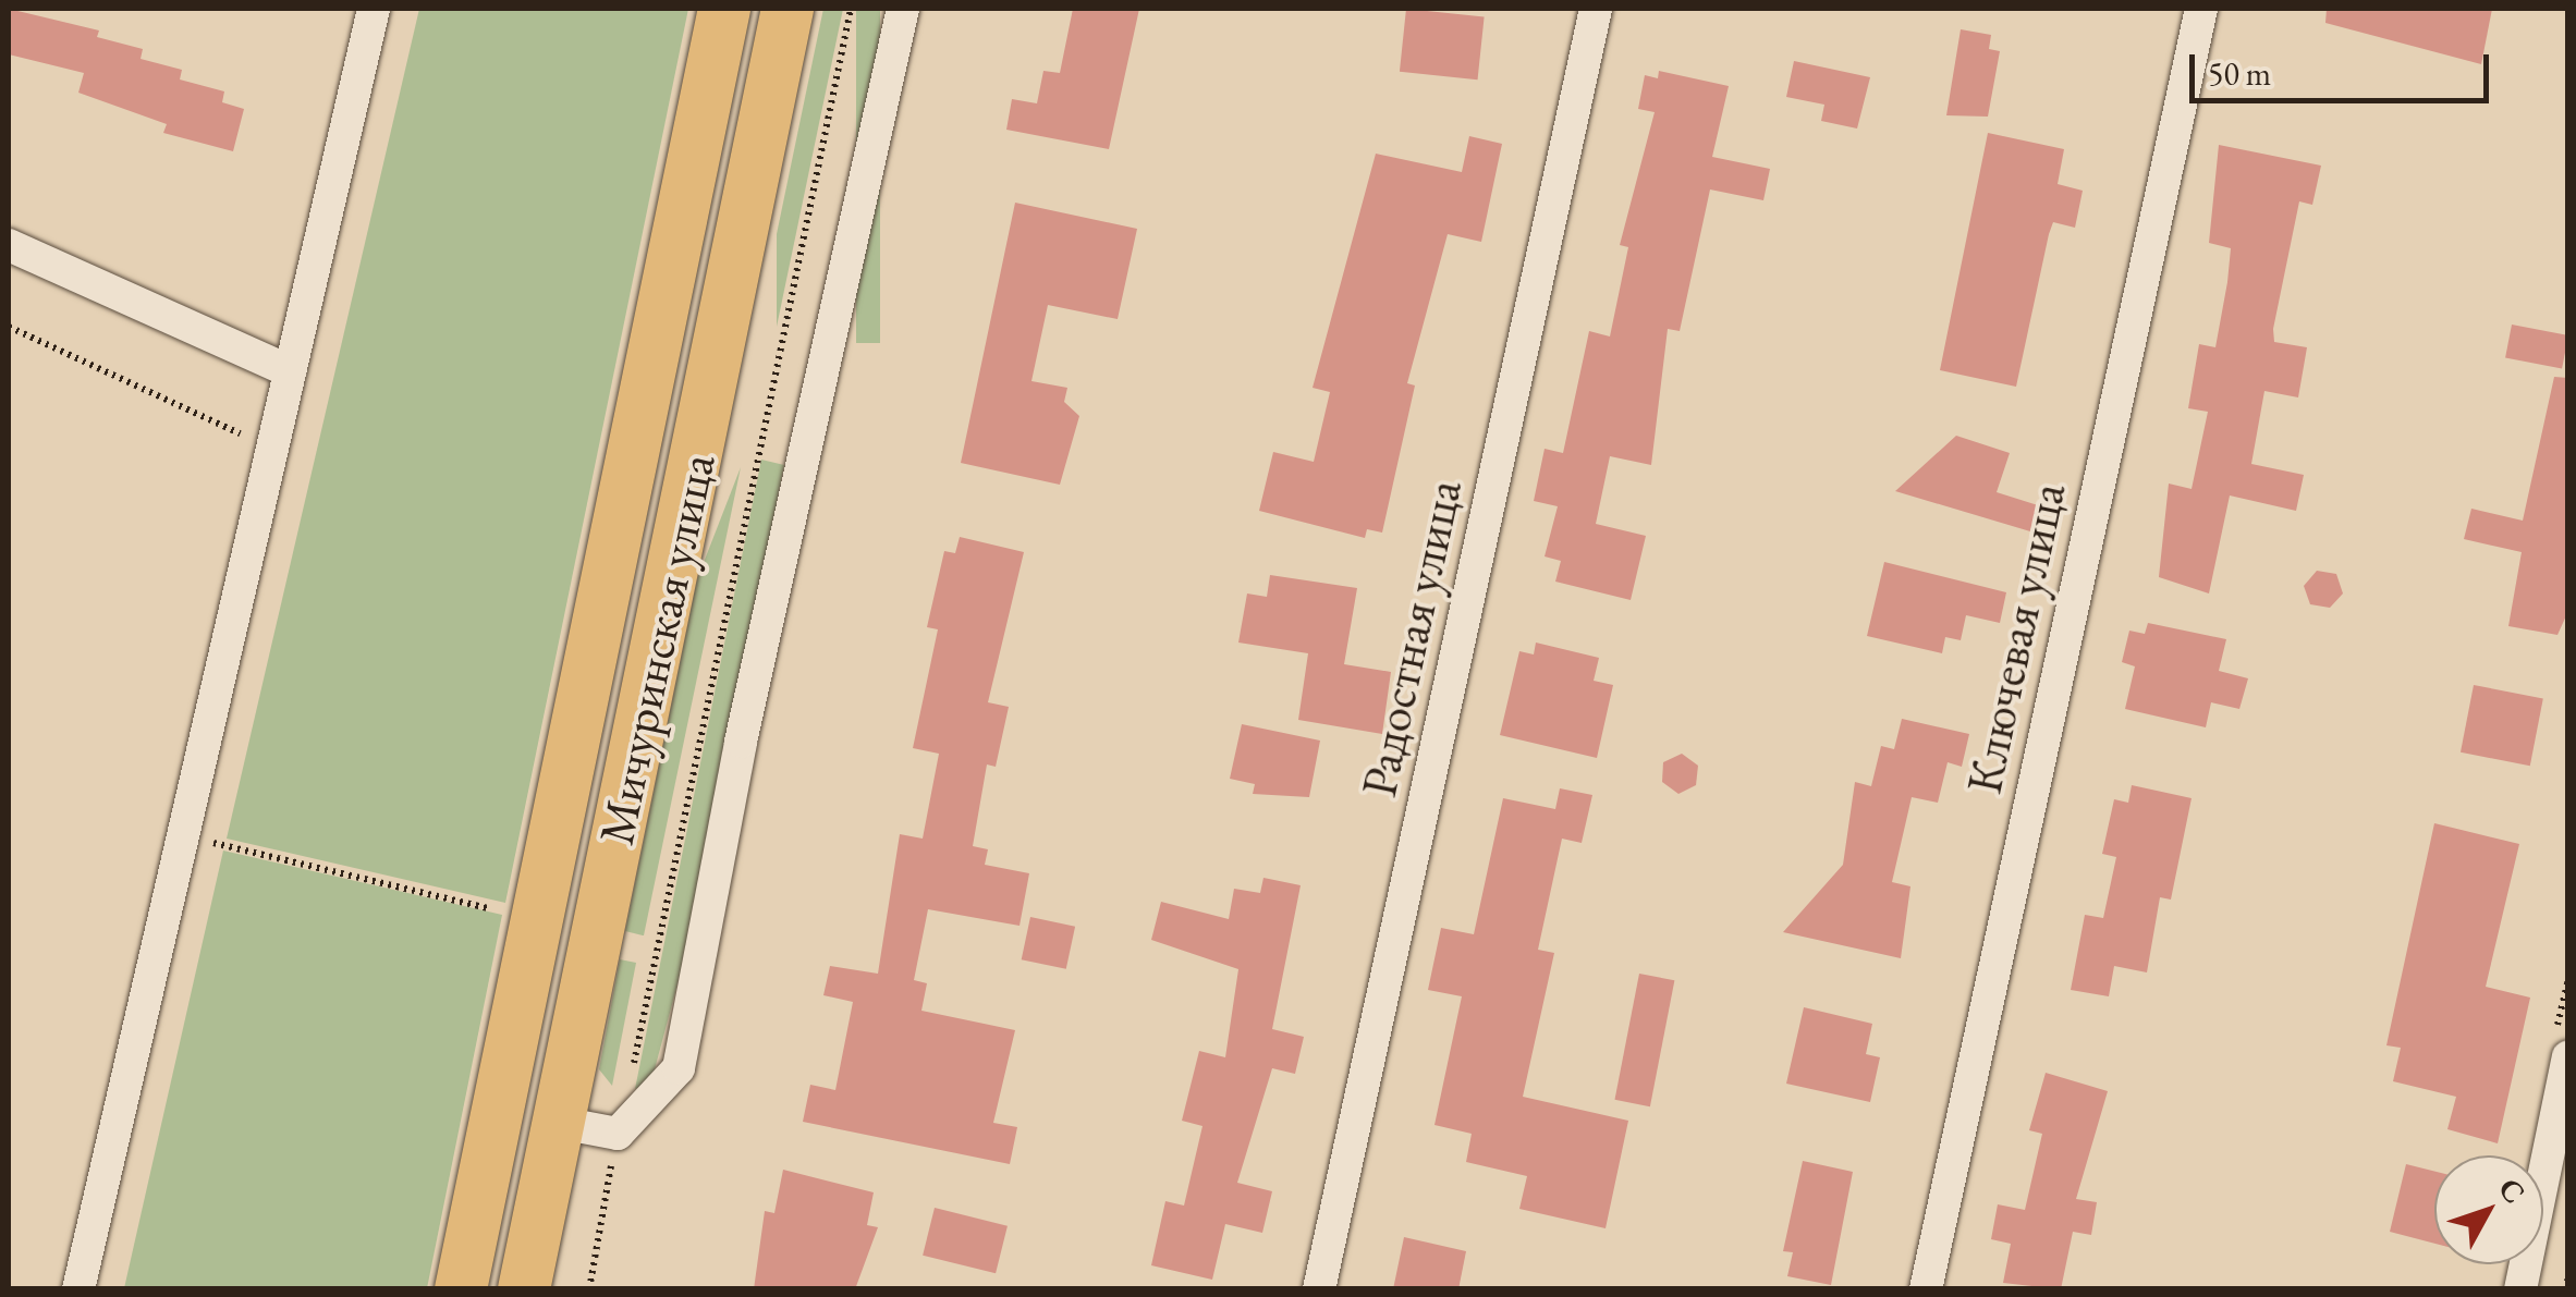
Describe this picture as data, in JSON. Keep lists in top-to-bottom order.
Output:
{
  "streets": {
    "main road": ["Мичуринская улица"],
    "street": ["Радостная улица", "Ключевая улица"]
  },
  "scale_bar": "50 m",
  "north": "top right"
}
